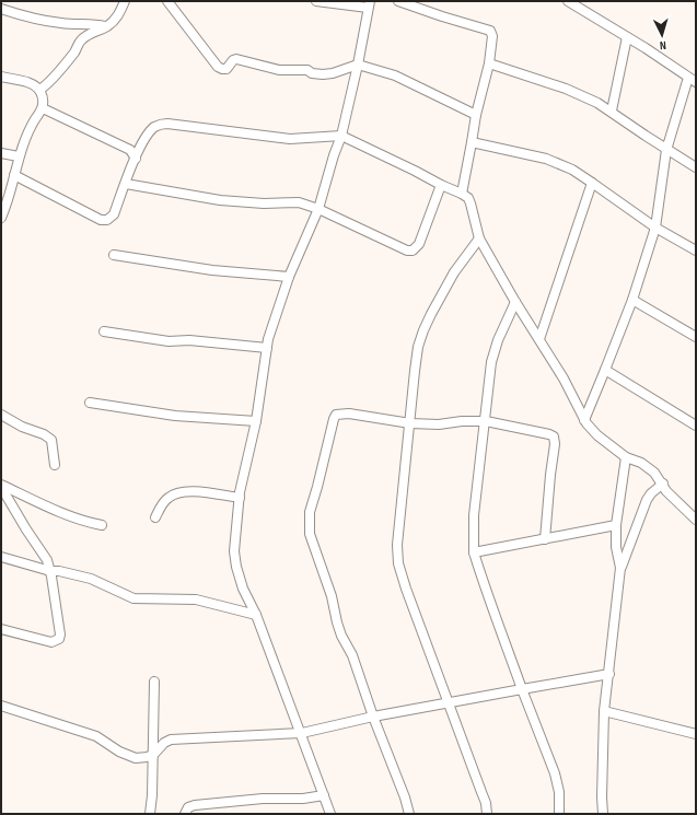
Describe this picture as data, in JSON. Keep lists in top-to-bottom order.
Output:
{
  "north": "bottom"
}
